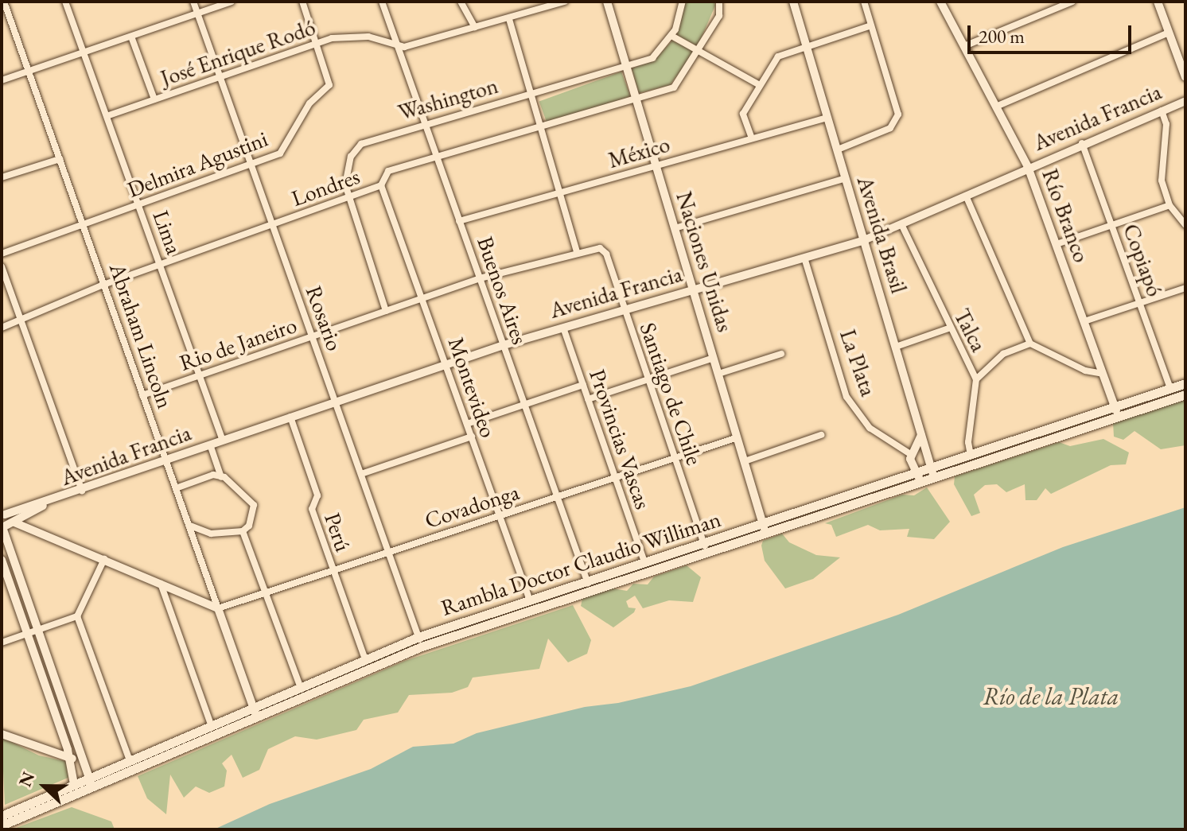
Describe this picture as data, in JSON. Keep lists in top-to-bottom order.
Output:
{
  "streets": {
    "main road": ["Rambla Doctor Claudio Williman"],
    "street": [
      "José Enrique Rodó",
      "Washington",
      "Avenida Francia",
      "México",
      "Delmira Agustini",
      "Londres",
      "Río Branco",
      "Lima",
      "Avenida Brasil",
      "Copiapó",
      "Naciones Unidas",
      "Buenos Aires",
      "Rosario",
      "Talca",
      "Abraham Lincoln",
      "Rio de Janeiro",
      "La Plata",
      "Montevideo",
      "Santiago de Chile",
      "Provincias Vascas",
      "Covadonga",
      "Perú"
    ]
  },
  "crossings": [
    ["José Enrique Rodó", "Delmira Agustini"],
    ["José Enrique Rodó", "Lima"],
    ["José Enrique Rodó", "Buenos Aires"],
    ["José Enrique Rodó", "Rosario"],
    ["Washington", "Londres"],
    ["Washington", "Naciones Unidas"],
    ["Washington", "Buenos Aires"],
    ["Washington", "Rio de Janeiro"],
    ["Avenida Francia", "Río Branco"],
    ["Avenida Francia", "Lima"],
    ["Avenida Francia", "Avenida Brasil"],
    ["Avenida Francia", "Copiapó"],
    ["Avenida Francia", "Naciones Unidas"],
    ["Avenida Francia", "Buenos Aires"],
    ["Avenida Francia", "Rosario"],
    ["Avenida Francia", "Talca"],
    ["Avenida Francia", "Abraham Lincoln"],
    ["Avenida Francia", "La Plata"],
    ["Avenida Francia", "Montevideo"],
    ["Avenida Francia", "Santiago de Chile"],
    ["Avenida Francia", "Provincias Vascas"],
    ["Avenida Francia", "Perú"],
    ["México", "Avenida Brasil"],
    ["México", "Naciones Unidas"],
    ["México", "Buenos Aires"],
    ["Delmira Agustini", "Lima"],
    ["Delmira Agustini", "Rosario"],
    ["Delmira Agustini", "Abraham Lincoln"],
    ["Londres", "Lima"],
    ["Londres", "Naciones Unidas"],
    ["Londres", "Buenos Aires"],
    ["Londres", "Rosario"],
    ["Londres", "Abraham Lincoln"],
    ["Londres", "Montevideo"],
    ["Río Branco", "Rambla Doctor Claudio Williman"],
    ["Lima", "Rio de Janeiro"],
    ["Avenida Brasil", "Rambla Doctor Claudio Williman"],
    ["Copiapó", "Rambla Doctor Claudio Williman"],
    ["Naciones Unidas", "Covadonga"],
    ["Naciones Unidas", "Rambla Doctor Claudio Williman"],
    ["Buenos Aires", "Rio de Janeiro"],
    ["Buenos Aires", "Covadonga"],
    ["Buenos Aires", "Rambla Doctor Claudio Williman"],
    ["Rosario", "Rio de Janeiro"],
    ["Rosario", "Covadonga"],
    ["Rosario", "Rambla Doctor Claudio Williman"],
    ["Talca", "Rambla Doctor Claudio Williman"],
    ["Abraham Lincoln", "Rio de Janeiro"],
    ["Abraham Lincoln", "Covadonga"],
    ["Abraham Lincoln", "Rambla Doctor Claudio Williman"],
    ["Rio de Janeiro", "Montevideo"],
    ["Rio de Janeiro", "Santiago de Chile"],
    ["Montevideo", "Covadonga"],
    ["Montevideo", "Rambla Doctor Claudio Williman"],
    ["Santiago de Chile", "Covadonga"],
    ["Santiago de Chile", "Rambla Doctor Claudio Williman"],
    ["Provincias Vascas", "Covadonga"],
    ["Provincias Vascas", "Rambla Doctor Claudio Williman"],
    ["Covadonga", "Perú"],
    ["Perú", "Rambla Doctor Claudio Williman"]
  ],
  "water": ["Río de la Plata"],
  "scale_bar": "200 m",
  "north": "left"
}
